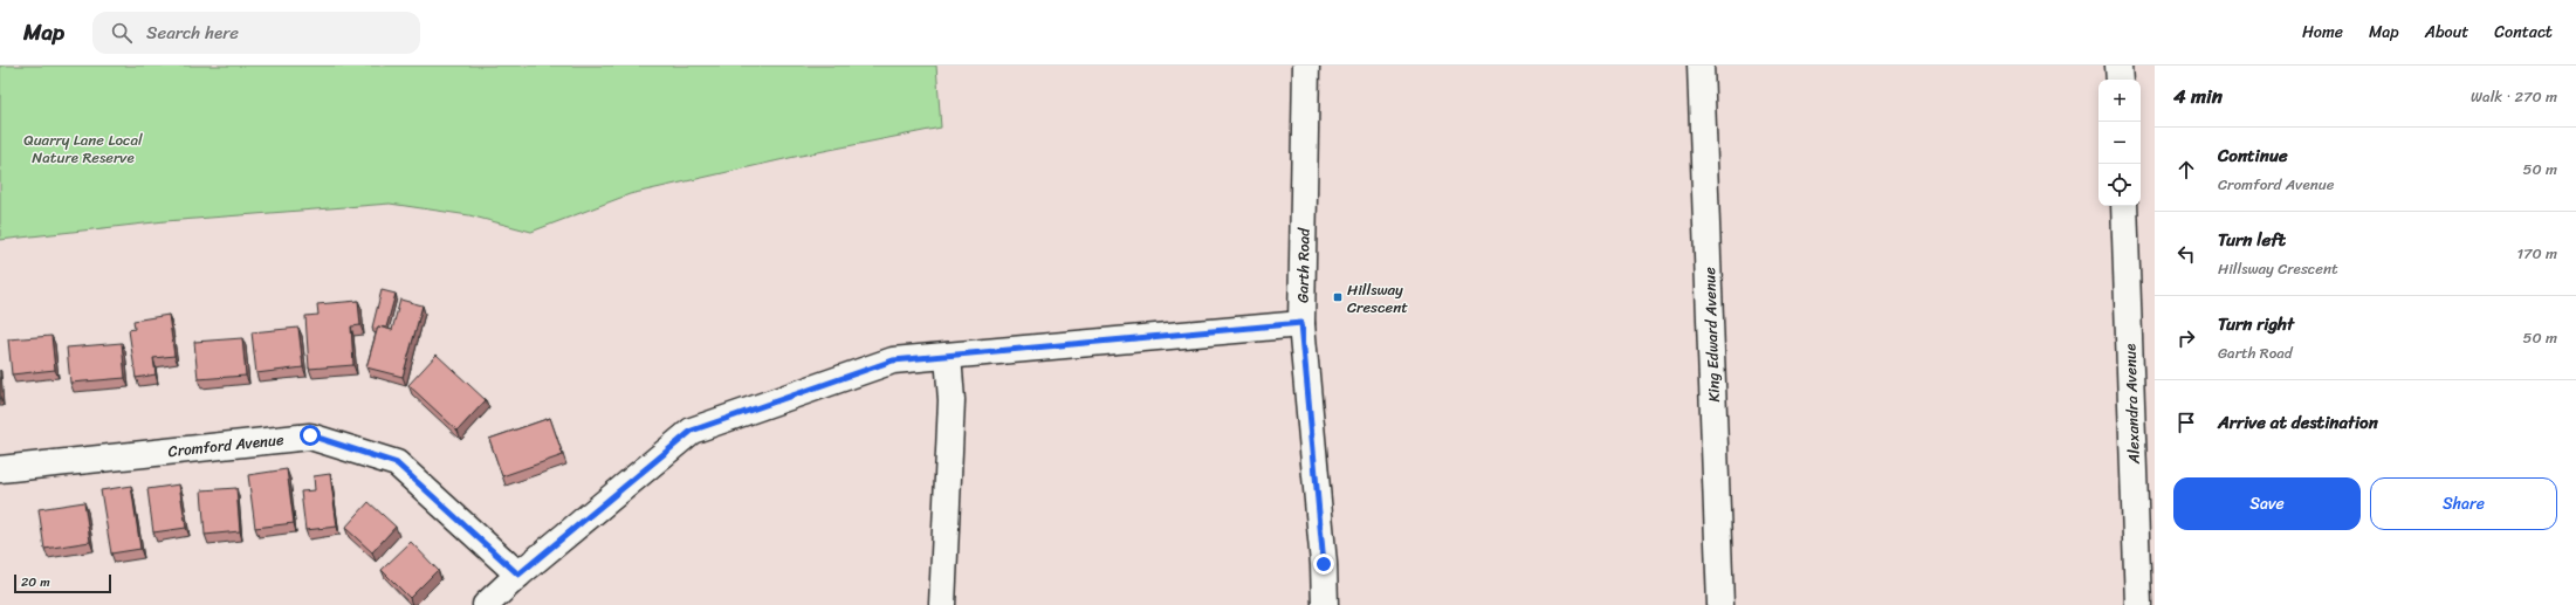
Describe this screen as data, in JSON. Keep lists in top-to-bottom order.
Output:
{
  "streets": {
    "street": [
      "Garth Road",
      "King Edward Avenue",
      "Alexandra Avenue",
      "Cromford Avenue"
    ]
  },
  "parks": ["Quarry Lane Local Nature Reserve"],
  "places": {
    "transit": ["Hillsway Crescent"]
  },
  "scale_bar": "20 m",
  "page": {
    "header": "Map",
    "search": "Search here",
    "nav": [
      "Home",
      "Map",
      "About",
      "Contact"
    ],
    "heading": ["4 min", "Walk · 270 m"],
    "map_buttons": ["+", "−"],
    "list": [
      ["Continue", "Cromford Avenue", "50 m"],
      ["Turn left", "Hillsway Crescent", "170 m"],
      ["Turn right", "Garth Road", "50 m"],
      "Arrive at destination"
    ],
    "buttons": ["Save", "Share"],
    "scale": "20 m"
  }
}
